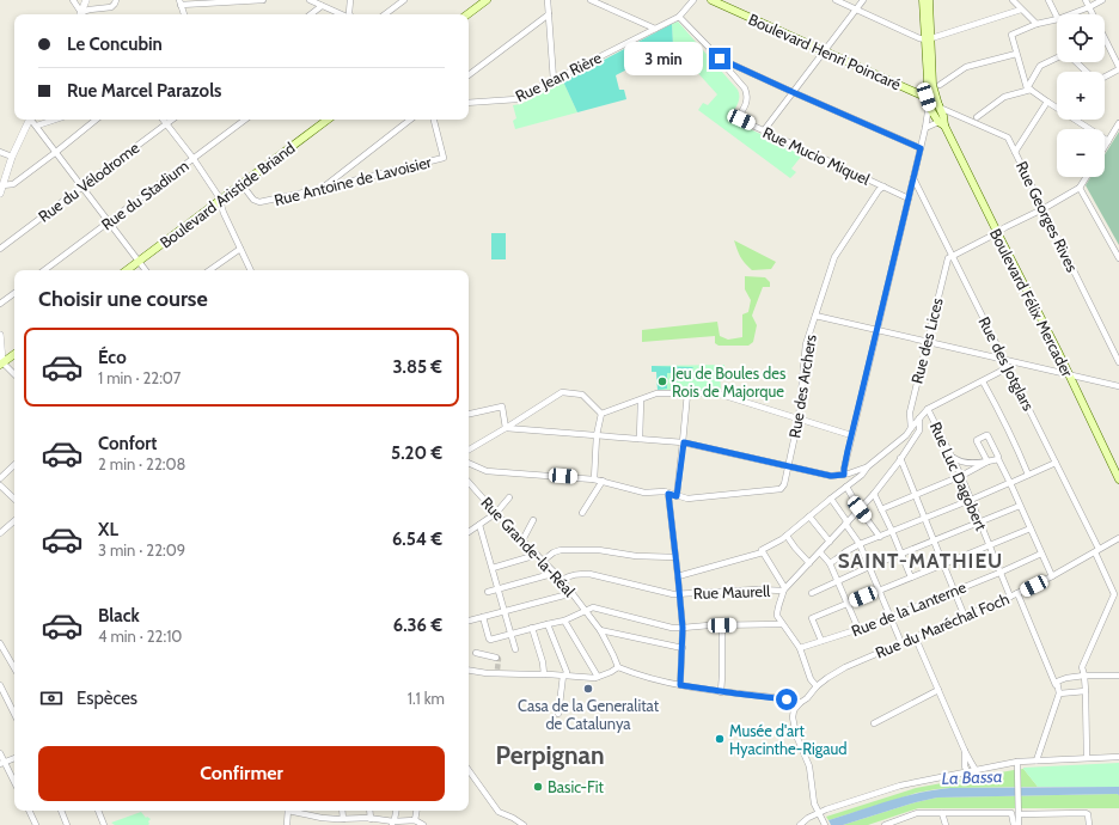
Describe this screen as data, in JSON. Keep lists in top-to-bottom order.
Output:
{
  "streets": {
    "main road": ["Boulevard Henri Poincaré", "Boulevard Aristide Briand", "Boulevard Félix Mercader"],
    "street": [
      "Rue Jean Rière",
      "Rue Mucio Miquel",
      "Rue Antoine de Lavoisier",
      "Rue du Vélodrome",
      "Rue du Stadium",
      "Rue Georges Rives",
      "Rue des Lices",
      "Rue des Jotglars",
      "Rue des Archers",
      "Rue Luc Dagobert",
      "Rue Grande-la-Réal",
      "Rue Maurell",
      "Rue de la Lanterne",
      "Rue du Maréchal Foch"
    ]
  },
  "crossings": [
    ["Boulevard Henri Poincaré", "Rue Georges Rives"],
    ["Rue Mucio Miquel", "Rue des Archers"],
    ["Rue Antoine de Lavoisier", "Boulevard Aristide Briand"],
    ["Rue des Lices", "Rue des Jotglars"],
    ["Rue des Jotglars", "Rue du Maréchal Foch"],
    ["Rue Luc Dagobert", "Rue de la Lanterne"],
    ["Rue Luc Dagobert", "Rue du Maréchal Foch"],
    ["Rue Grande-la-Réal", "Rue Maurell"]
  ],
  "districts": ["SAINT-MATHIEU", "Perpignan"],
  "water": ["La Bassa"],
  "places": [
    "Jeu de Boules des Rois de Majorque",
    "Casa de la Generalitat de Catalunya",
    "Musée d'art Hyacinthe-Rigaud",
    "Basic-Fit"
  ],
  "page": {
    "map_buttons": ["+", "−"],
    "banner": ["Le Concubin", "Rue Marcel Parazols"],
    "bubble": "3 min",
    "heading": "Choisir une course",
    "list": [
      {
        "name": "Éco",
        "note": "1 min · 22:07",
        "value": "3.85 €"
      },
      {
        "name": "Confort",
        "note": "2 min · 22:08",
        "value": "5.20 €"
      },
      {
        "name": "XL",
        "note": "3 min · 22:09",
        "value": "6.54 €"
      },
      {
        "name": "Black",
        "note": "4 min · 22:10",
        "value": "6.36 €"
      }
    ],
    "pay": ["Espèces", "1.1 km"],
    "buttons": "Confirmer"
  }
}
